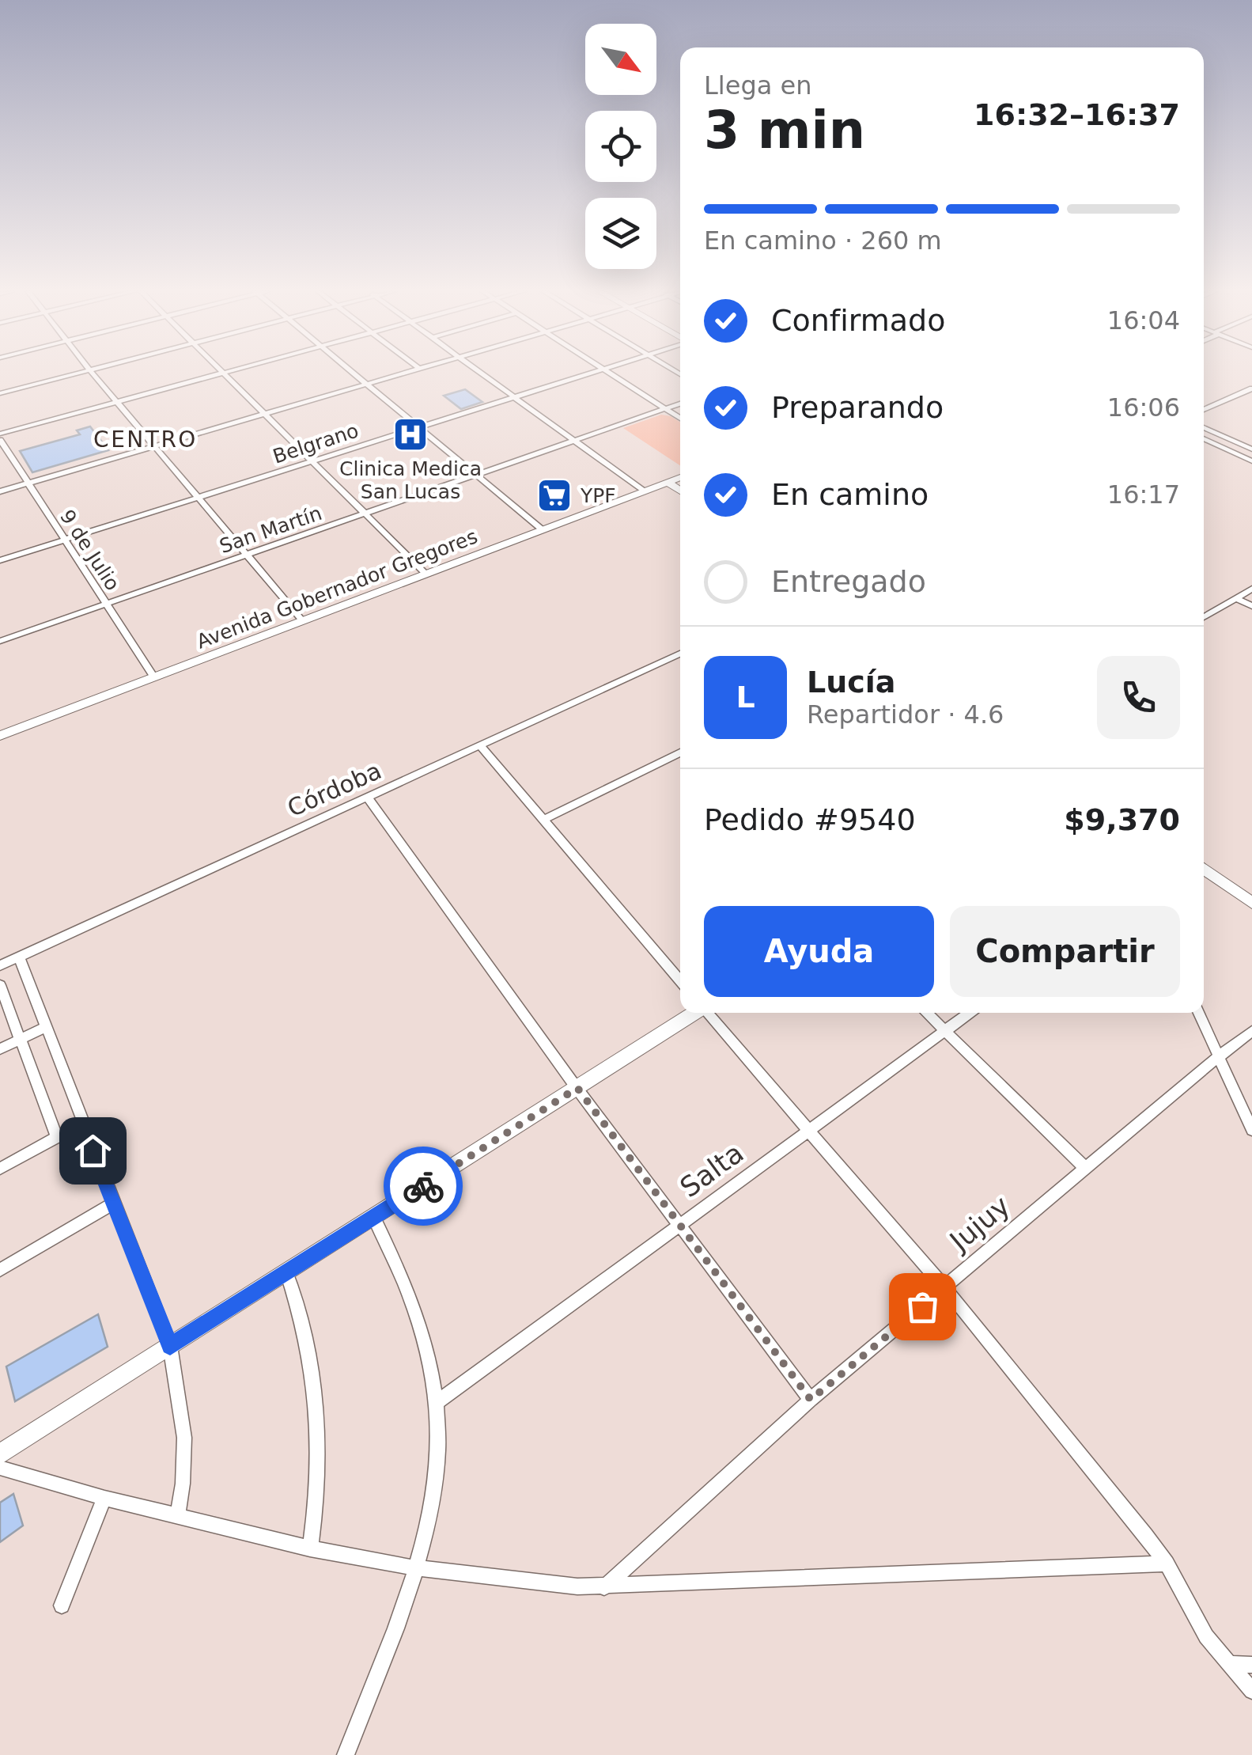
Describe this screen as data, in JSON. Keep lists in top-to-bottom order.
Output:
{
  "streets": {
    "street": [
      "Belgrano",
      "San Martín",
      "9 de Julio",
      "Avenida Gobernador Gregores",
      "Córdoba",
      "Salta",
      "Jujuy"
    ]
  },
  "crossings": [
    ["Belgrano", "9 de Julio"],
    ["San Martín", "9 de Julio"],
    ["9 de Julio", "Avenida Gobernador Gregores"]
  ],
  "districts": ["CENTRO"],
  "places": {
    "hospital": ["Clinica Medica San Lucas"],
    "supermarket": ["YPF"]
  },
  "north": "bottom right",
  "page": {
    "heading": ["3 min", "Llega en", "16:32–16:37"],
    "panel": [
      "Lucía",
      "Repartidor · 4.6",
      "Pedido #9540",
      "$9,370"
    ],
    "bar": "En camino · 260 m",
    "list": [
      ["Confirmado", "16:04"],
      ["Preparando", "16:06"],
      ["En camino", "16:17"],
      "Entregado"
    ],
    "round": "L",
    "buttons": ["Ayuda", "Compartir"]
  }
}
